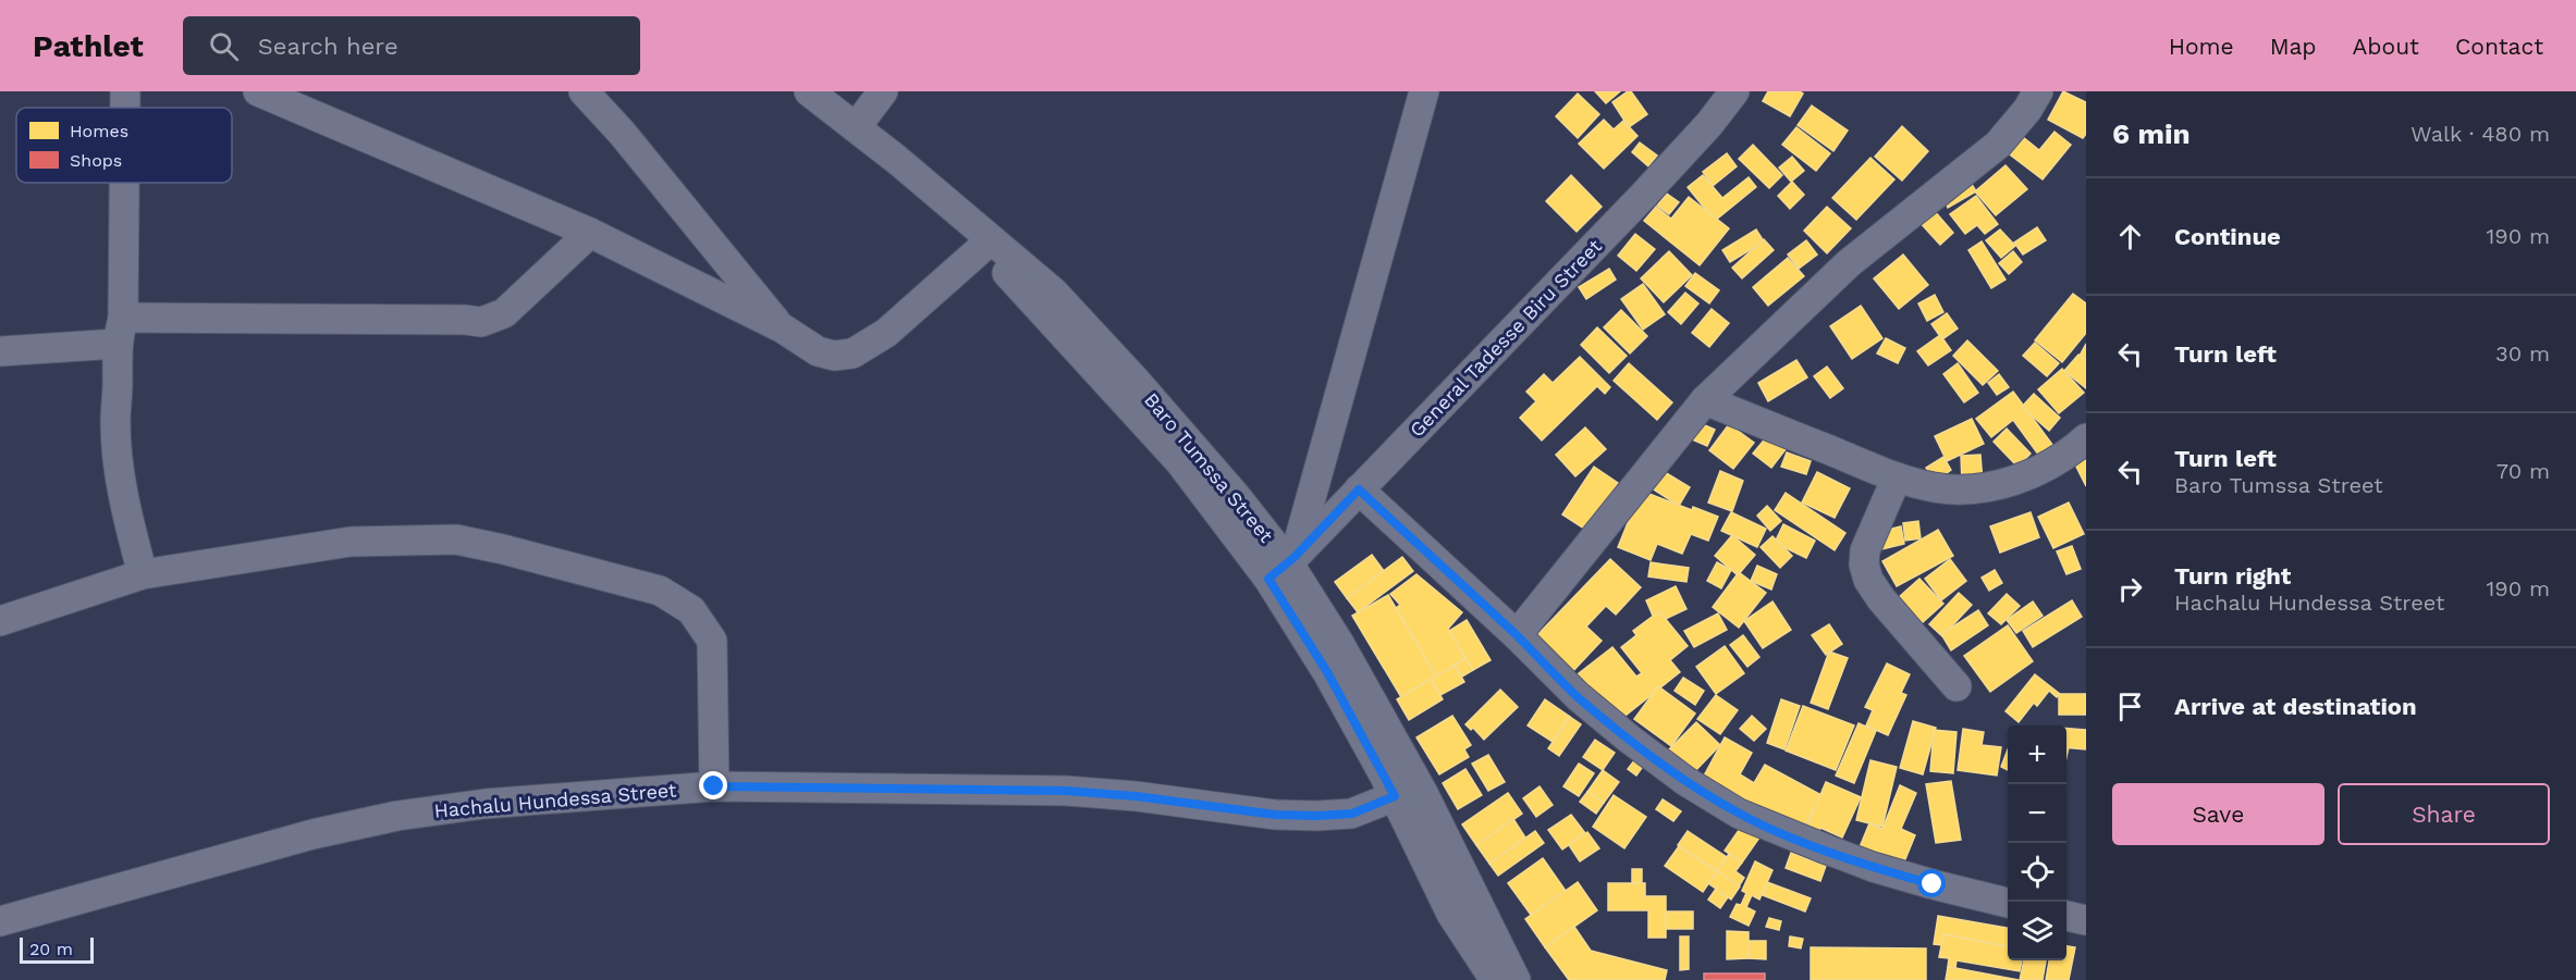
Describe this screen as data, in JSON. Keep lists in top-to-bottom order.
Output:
{
  "streets": {
    "street": ["General Tadesse Biru Street", "Baro Tumssa Street", "Hachalu Hundessa Street"]
  },
  "crossings": [
    ["General Tadesse Biru Street", "Baro Tumssa Street"],
    ["Baro Tumssa Street", "Hachalu Hundessa Street"]
  ],
  "legend": ["Homes", "Shops"],
  "scale_bar": "20 m",
  "page": {
    "header": "Pathlet",
    "search": "Search here",
    "nav": [
      "Home",
      "Map",
      "About",
      "Contact"
    ],
    "heading": ["6 min", "Walk · 480 m"],
    "list": [
      ["Continue", "190 m"],
      ["Turn left", "30 m"],
      ["Turn left", "Baro Tumssa Street", "70 m"],
      ["Turn right", "Hachalu Hundessa Street", "190 m"],
      "Arrive at destination"
    ],
    "map_buttons": ["+", "−"],
    "buttons": ["Save", "Share"],
    "scale": "20 m"
  }
}
